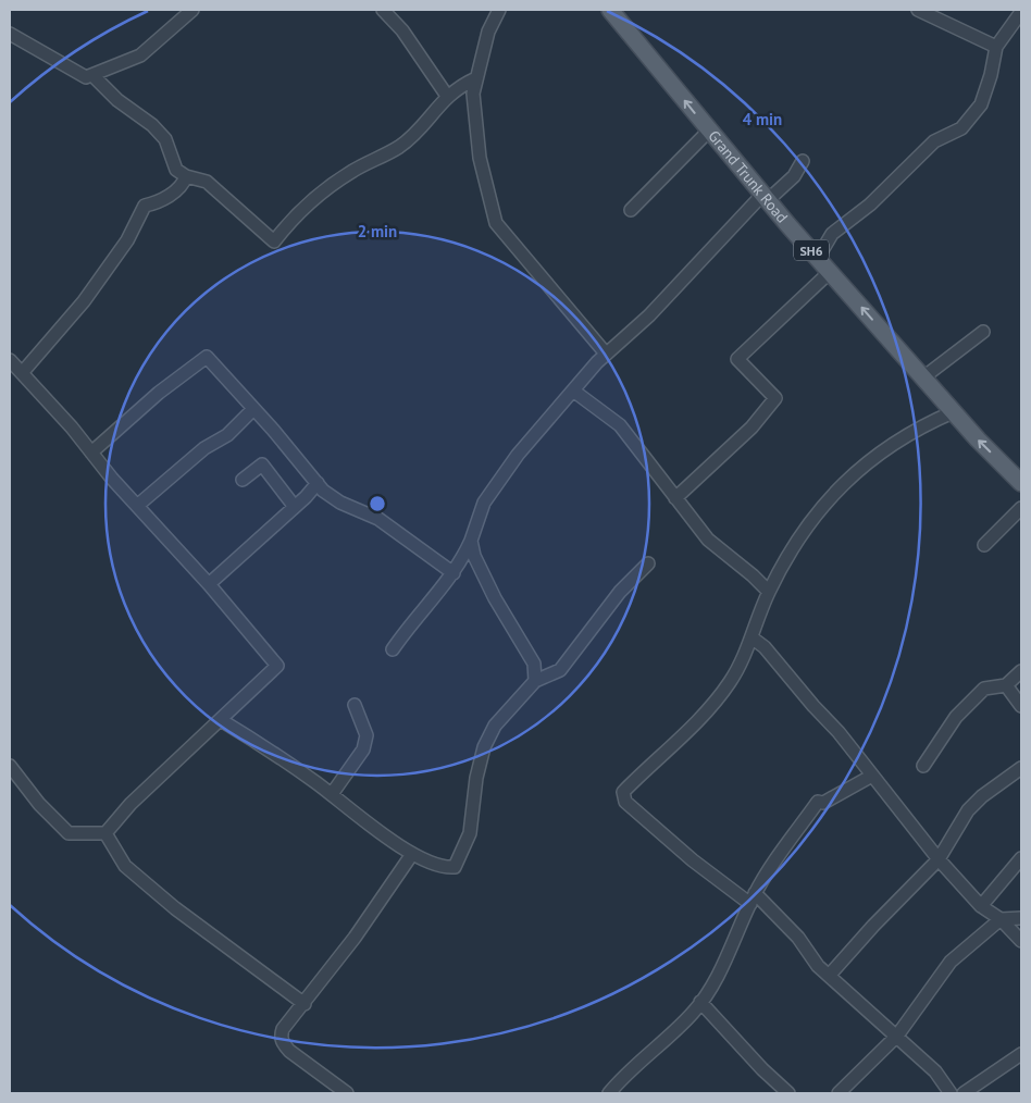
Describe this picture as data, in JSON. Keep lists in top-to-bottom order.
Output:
{
  "streets": {
    "main road": ["Grand Trunk Road", "SH6"]
  },
  "one_way": ["Grand Trunk Road"],
  "rings": ["4 min", "2 min"]
}
